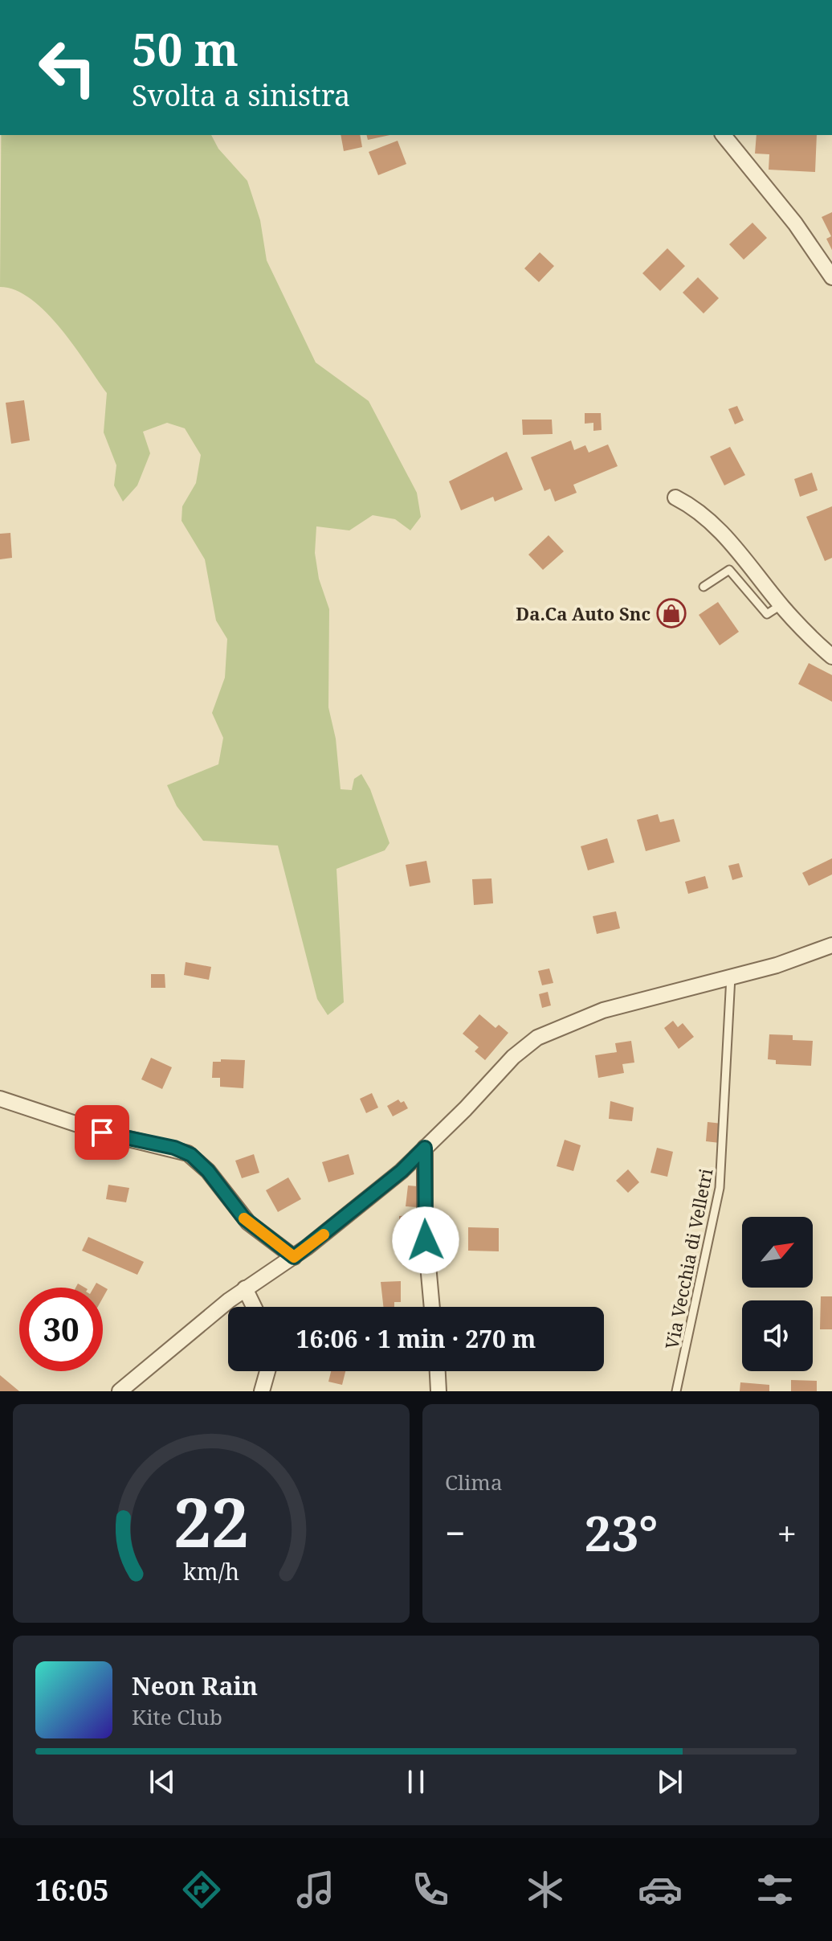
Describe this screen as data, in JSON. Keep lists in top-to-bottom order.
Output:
{
  "streets": {
    "lane": ["Via Vecchia di Velletri"]
  },
  "places": {
    "shop": ["Da.Ca Auto Snc"]
  },
  "north": "top right",
  "page": {
    "turn": ["50 m", "Svolta a sinistra"],
    "limit": "30",
    "trip": "16:06 · 1 min · 270 m",
    "tile": "Clima",
    "heat": ["−", "23°", "+"],
    "song": ["Neon Rain", "Kite Club"],
    "tabs": "16:05",
    "gauge": ["22", "km/h"]
  }
}
